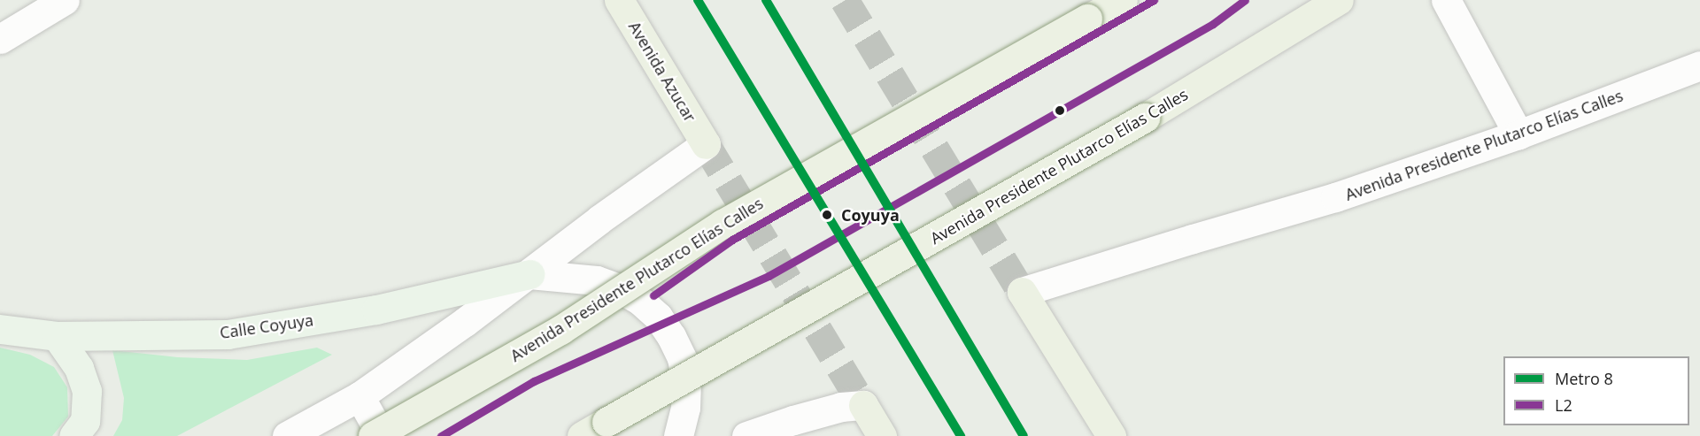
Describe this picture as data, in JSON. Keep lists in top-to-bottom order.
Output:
{
  "streets": {
    "main road": ["Avenida Azucar", "Avenida Presidente Plutarco Elías Calles", "Calle Coyuya"]
  },
  "places": ["Coyuya"],
  "lines": ["metro line 8", "transit line L2"],
  "legend": ["Metro 8", "L2"]
}
